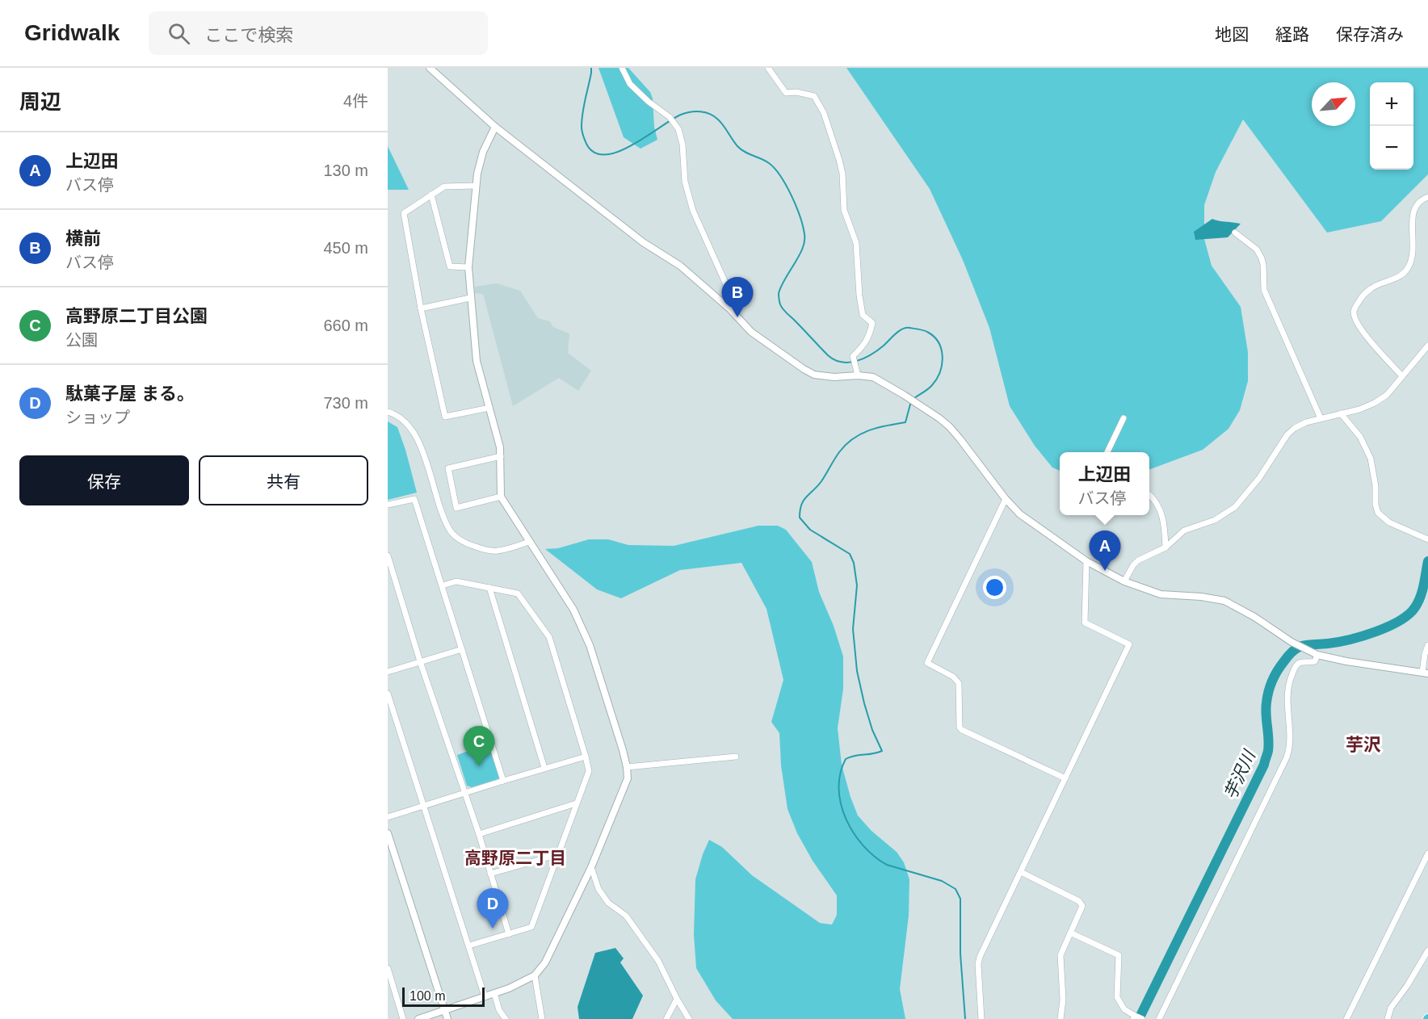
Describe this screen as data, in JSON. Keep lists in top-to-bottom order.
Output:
{
  "districts": ["芋沢", "高野原二丁目"],
  "water": ["芋沢川"],
  "scale_bar": "100 m",
  "north": "top right",
  "page": {
    "header": "Gridwalk",
    "search": "ここで検索",
    "nav": ["地図", "経路", "保存済み"],
    "heading": ["周辺", "4件"],
    "map_buttons": ["+", "−"],
    "list": [
      {
        "mark": "A",
        "name": "上辺田",
        "note": "バス停",
        "value": "130 m"
      },
      {
        "mark": "B",
        "name": "横前",
        "note": "バス停",
        "value": "450 m"
      },
      {
        "mark": "C",
        "name": "高野原二丁目公園",
        "note": "公園",
        "value": "660 m"
      },
      {
        "mark": "D",
        "name": "駄菓子屋 まる。",
        "note": "ショップ",
        "value": "730 m"
      }
    ],
    "pins": [
      "B",
      "A",
      "C",
      "D"
    ],
    "buttons": ["保存", "共有"],
    "popup": ["上辺田", "バス停"],
    "scale": "100 m"
  }
}
